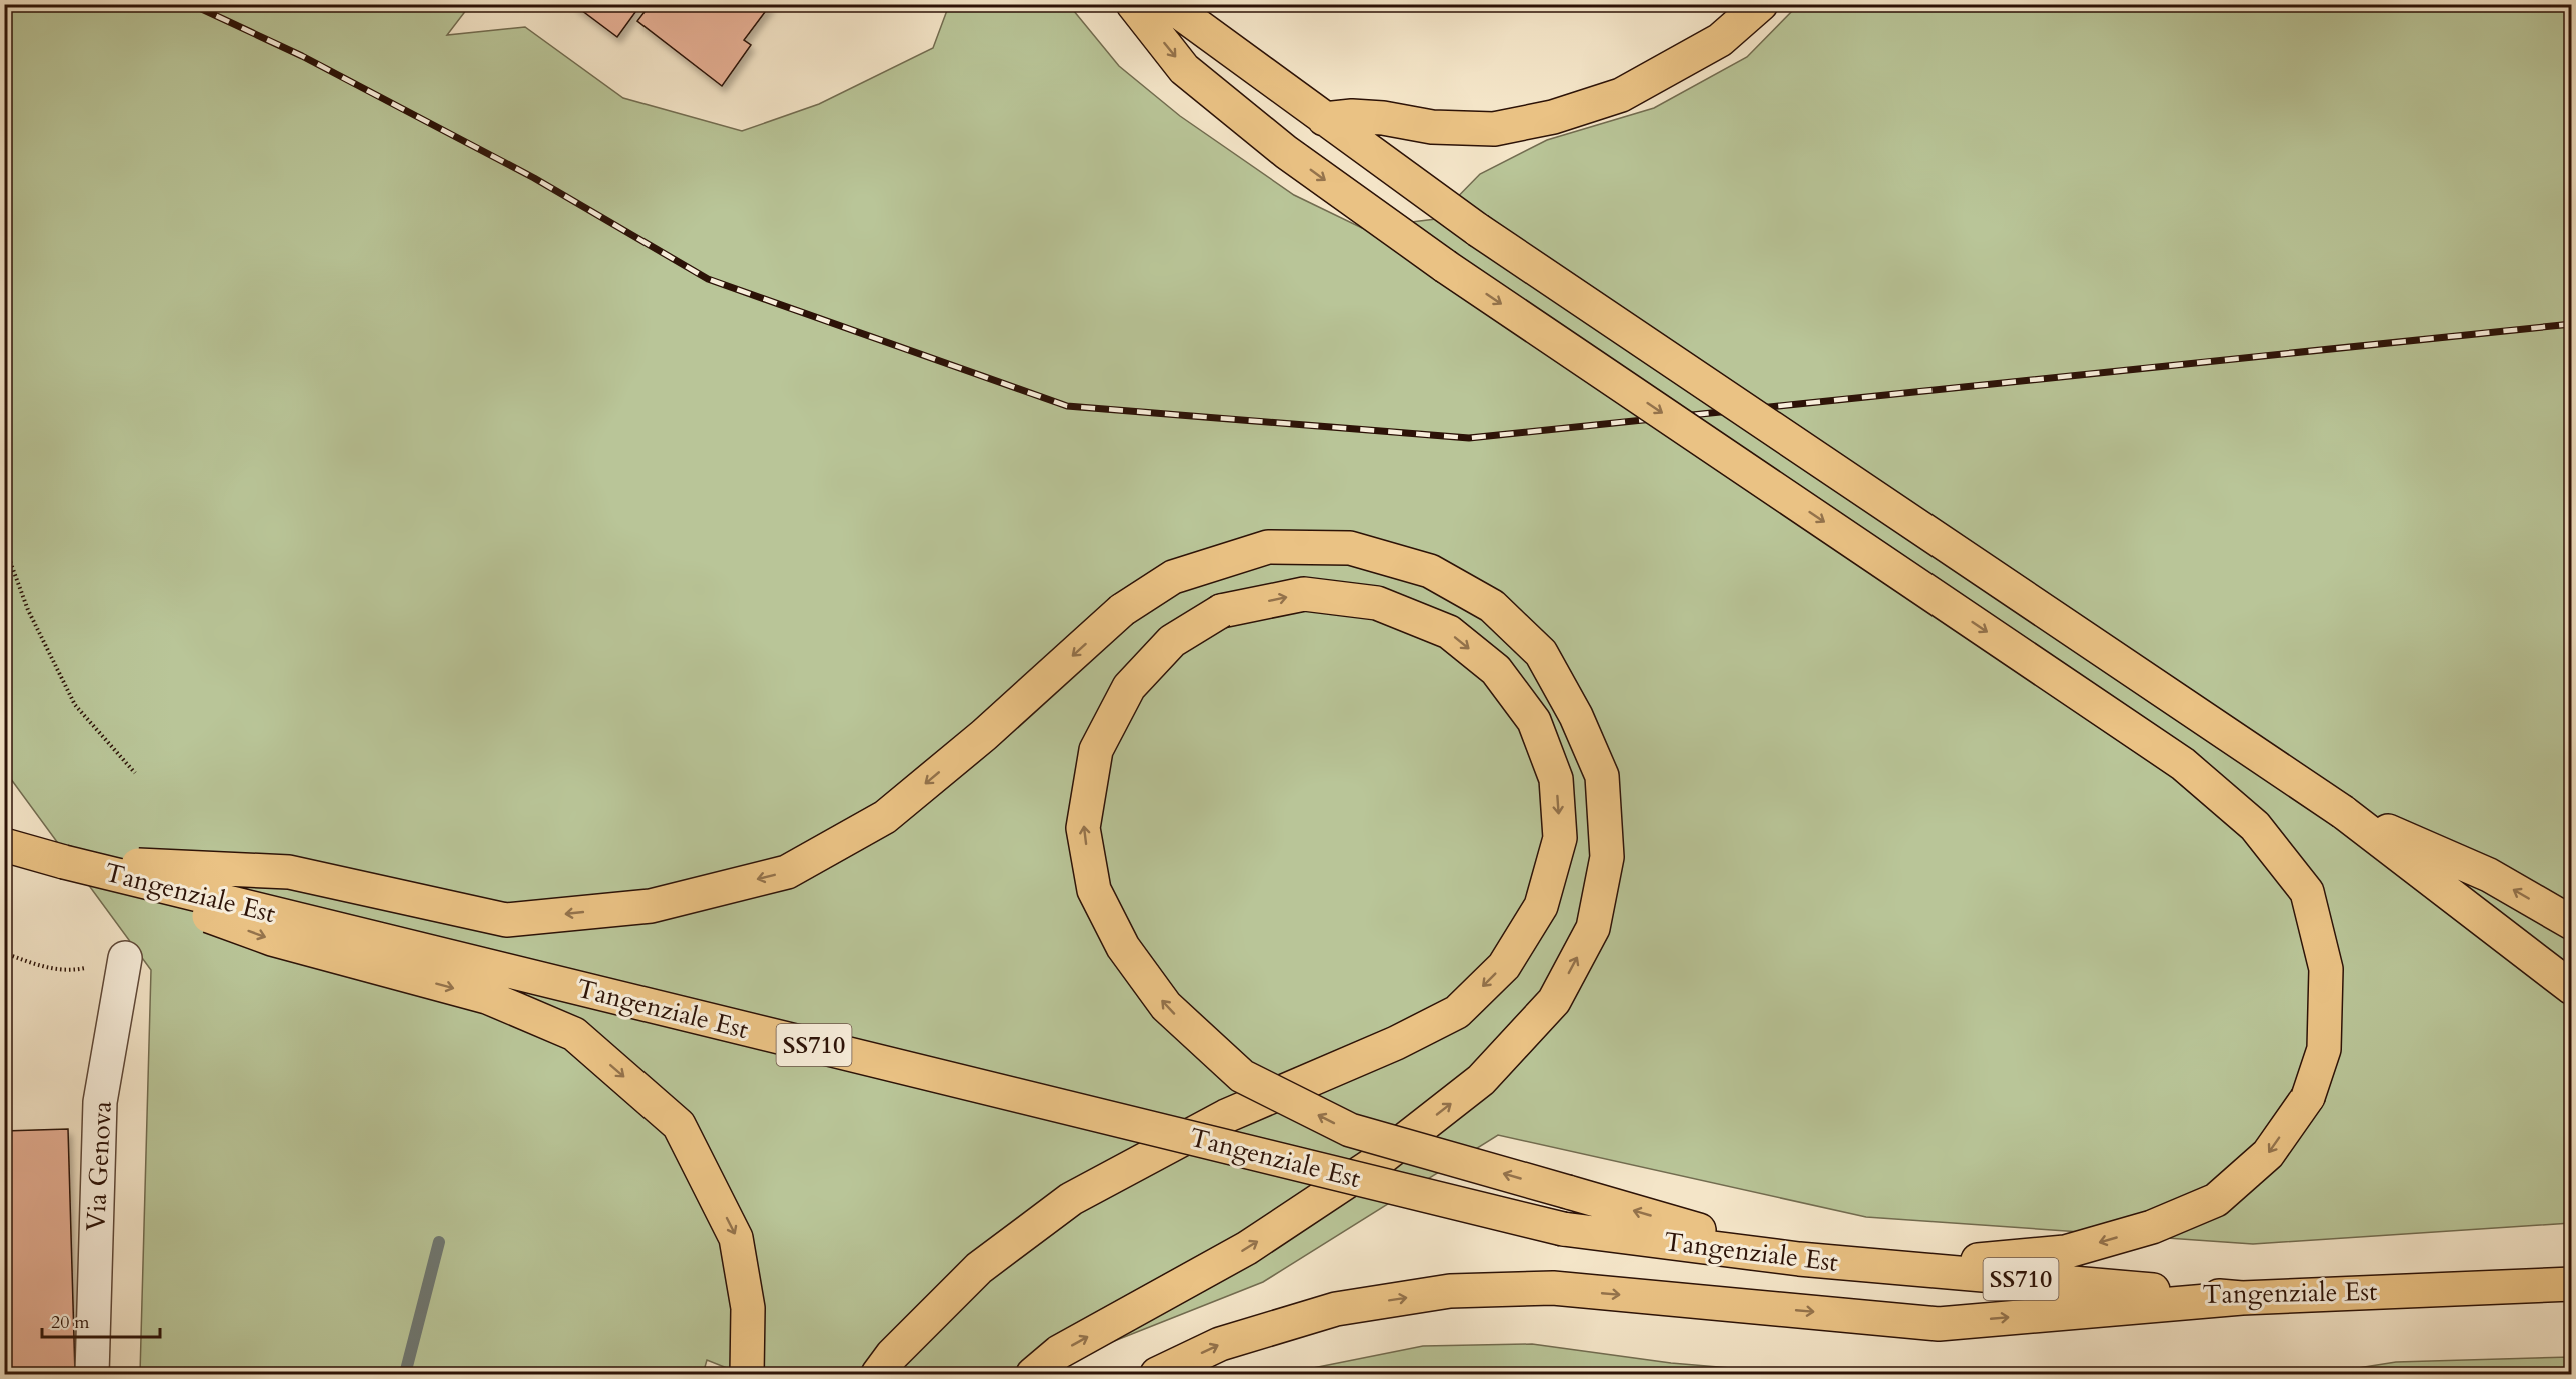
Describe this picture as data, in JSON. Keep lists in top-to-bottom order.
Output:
{
  "streets": {
    "main road": ["Tangenziale Est", "SS710"],
    "street": ["Via Genova"]
  },
  "scale_bar": "20 m"
}
